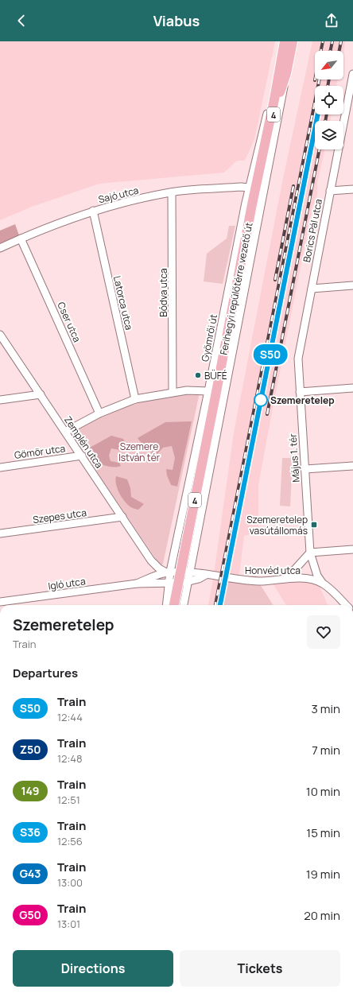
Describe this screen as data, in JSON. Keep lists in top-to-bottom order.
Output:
{
  "streets": {
    "main road": ["4", "Ferihegyi repülőtérre vezető út"],
    "street": [
      "Sajó utca",
      "Borics Pál utca",
      "Bódva utca",
      "Latorca utca",
      "Cser utca",
      "Gyömrői út",
      "Zemplén utca",
      "Gömör utca",
      "Május 1. tér",
      "Szepes utca",
      "Honvéd utca",
      "Igló utca"
    ]
  },
  "crossings": [
    ["Sajó utca", "Bódva utca"],
    ["Sajó utca", "Latorca utca"],
    ["Sajó utca", "Cser utca"],
    ["Sajó utca", "Gyömrői út"],
    ["Borics Pál utca", "Május 1. tér"],
    ["Ferihegyi repülőtérre vezető út", "Gyömrői út"],
    ["Gyömrői út", "Zemplén utca"],
    ["Gyömrői út", "Honvéd utca"],
    ["Gyömrői út", "Igló utca"],
    ["Zemplén utca", "Gömör utca"],
    ["Zemplén utca", "Szepes utca"],
    ["Zemplén utca", "Honvéd utca"],
    ["Zemplén utca", "Igló utca"],
    ["Honvéd utca", "Igló utca"]
  ],
  "parks": ["Szemere István tér"],
  "places": {
    "other": ["BÜFÉ", "Szemeretelep"],
    "transit": ["Szemeretelep vasútállomás"]
  },
  "north": "bottom left",
  "page": {
    "header": "Viabus",
    "on_map": "S50",
    "heading": [
      ["Szemeretelep", "Train"],
      "Departures"
    ],
    "list": [
      {
        "mark": "S50",
        "name": "Train",
        "note": "12:44",
        "value": "3 min"
      },
      {
        "mark": "Z50",
        "name": "Train",
        "note": "12:48",
        "value": "7 min"
      },
      {
        "mark": "149",
        "name": "Train",
        "note": "12:51",
        "value": "10 min"
      },
      {
        "mark": "S36",
        "name": "Train",
        "note": "12:56",
        "value": "15 min"
      },
      {
        "mark": "G43",
        "name": "Train",
        "note": "13:00",
        "value": "19 min"
      },
      {
        "mark": "G50",
        "name": "Train",
        "note": "13:01",
        "value": "20 min"
      }
    ],
    "buttons": ["Directions", "Tickets"]
  }
}
